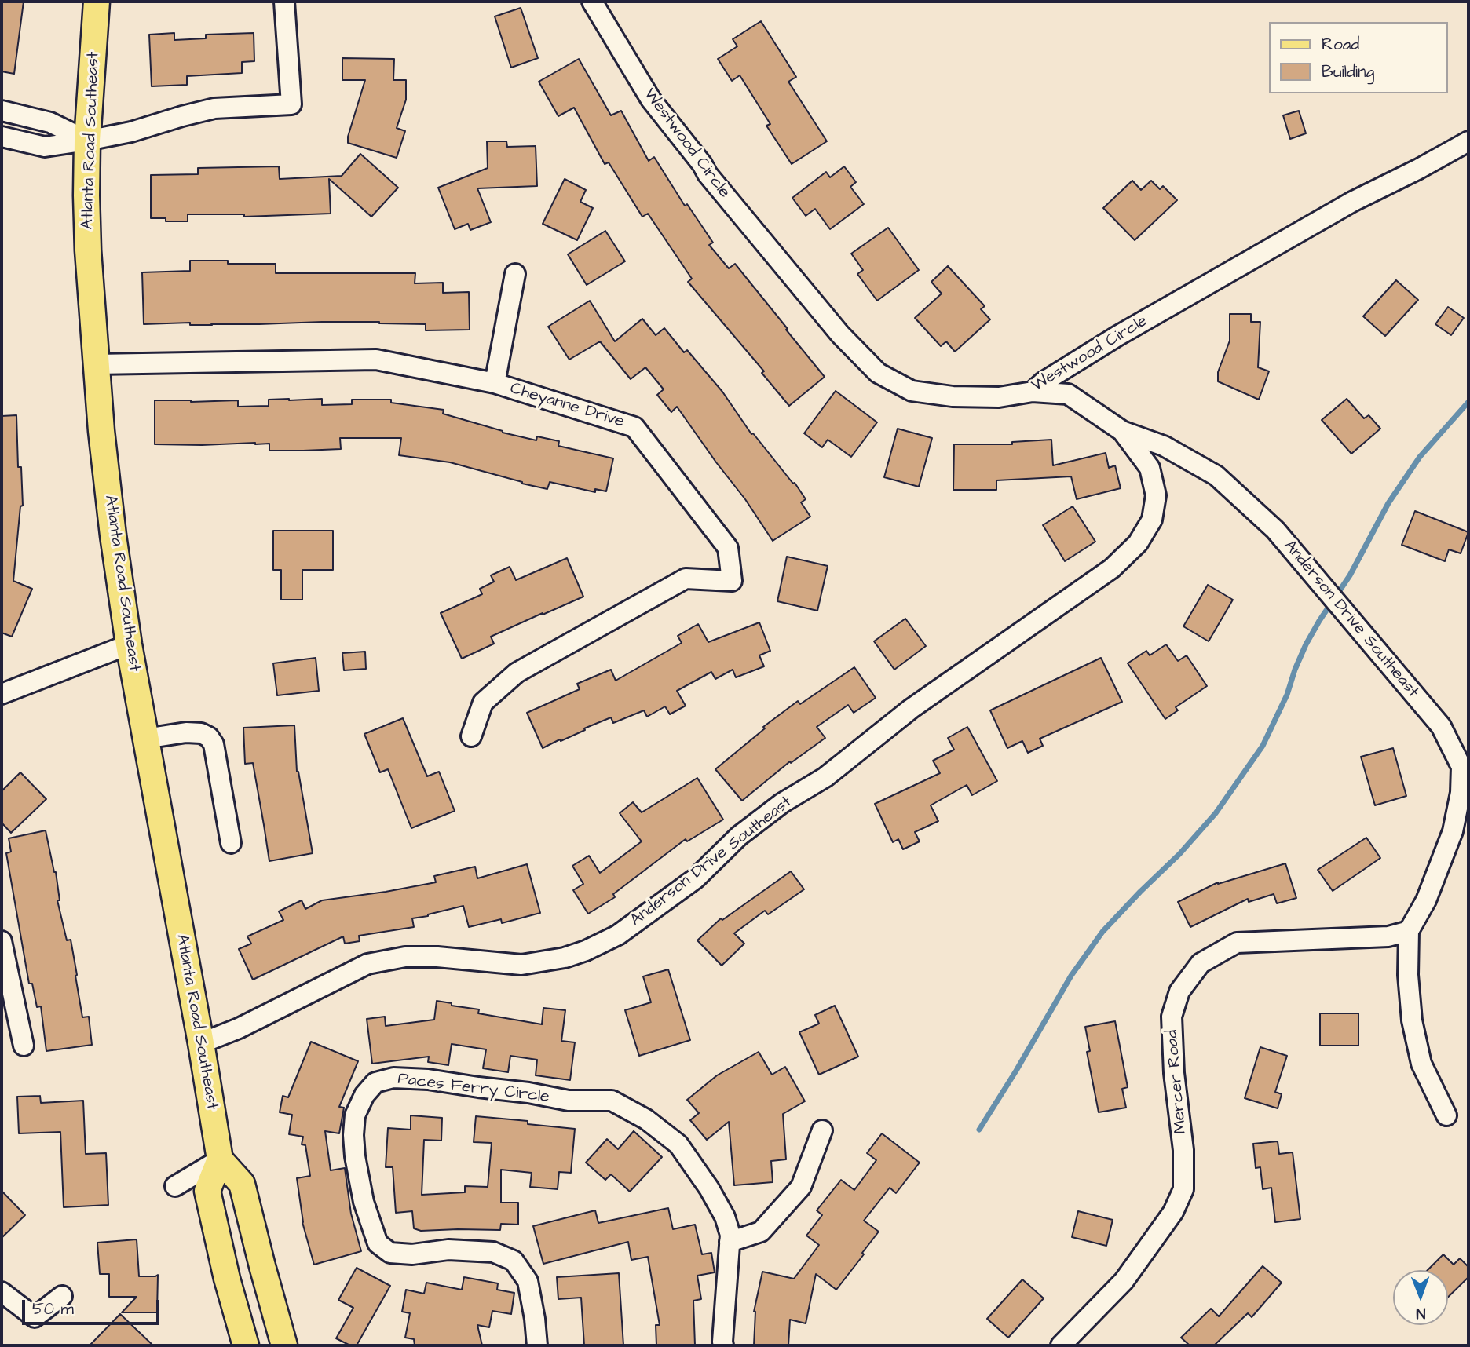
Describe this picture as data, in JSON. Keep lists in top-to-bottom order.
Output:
{
  "streets": {
    "main road": ["Atlanta Road Southeast"],
    "street": [
      "Westwood Circle",
      "Cheyanne Drive",
      "Anderson Drive Southeast",
      "Mercer Road",
      "Paces Ferry Circle"
    ]
  },
  "crossings": [
    ["Atlanta Road Southeast", "Cheyanne Drive"],
    ["Atlanta Road Southeast", "Anderson Drive Southeast"],
    ["Westwood Circle", "Anderson Drive Southeast"],
    ["Anderson Drive Southeast", "Mercer Road"]
  ],
  "legend": ["Road", "Building"],
  "scale_bar": "50 m",
  "north": "bottom"
}
